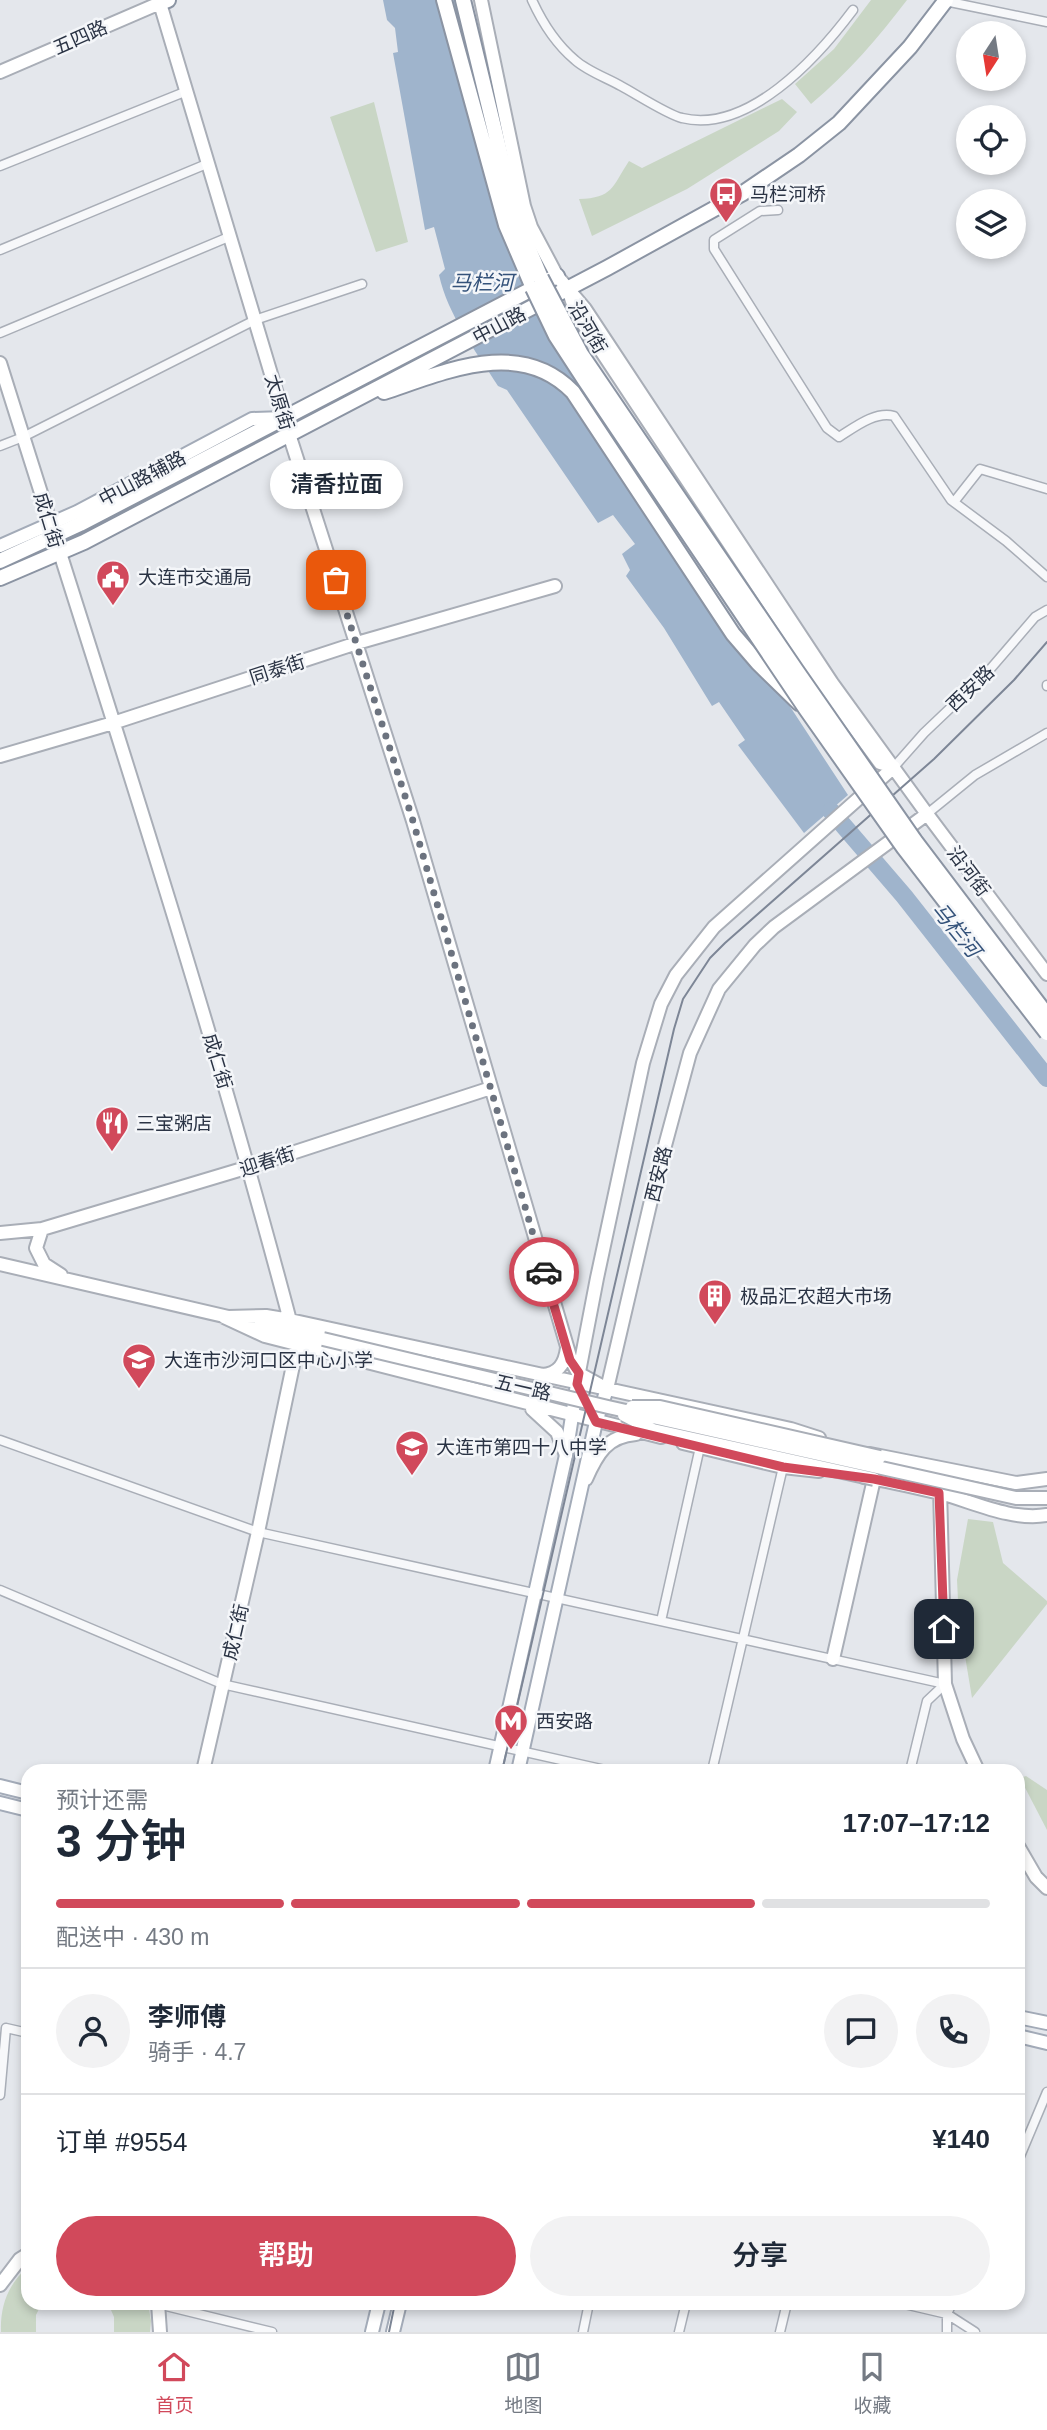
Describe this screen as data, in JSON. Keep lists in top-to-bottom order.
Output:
{
  "streets": {
    "highway": ["中山路"],
    "street": [
      "五四路",
      "沿河街",
      "太原街",
      "成仁街",
      "同泰街",
      "西安路",
      "迎春街",
      "五一路"
    ]
  },
  "crossings": [
    ["五四路", "太原街"],
    ["中山路", "沿河街"],
    ["中山路", "太原街"],
    ["中山路", "成仁街"],
    ["沿河街", "西安路"],
    ["太原街", "同泰街"],
    ["太原街", "西安路"],
    ["太原街", "迎春街"],
    ["成仁街", "同泰街"],
    ["成仁街", "迎春街"],
    ["成仁街", "五一路"]
  ],
  "water": ["马栏河"],
  "places": {
    "bus stop": ["马栏河桥"],
    "other": ["清香拉面"],
    "public building": ["大连市交通局"],
    "restaurant": ["三宝粥店"],
    "building": ["极品汇农超大市场"],
    "school or university": ["大连市沙河口区中心小学", "大连市第四十八中学"],
    "metro station": ["西安路"]
  },
  "north": "bottom",
  "page": {
    "bubble": "清香拉面",
    "heading": ["3 分钟", "预计还需", "17:07–17:12"],
    "panel": [
      "李师傅",
      "骑手 · 4.7",
      "订单 #9554",
      "¥140"
    ],
    "bar": "配送中 · 430 m",
    "buttons": ["帮助", "分享"],
    "tabs": ["首页", "地图", "收藏"]
  }
}
